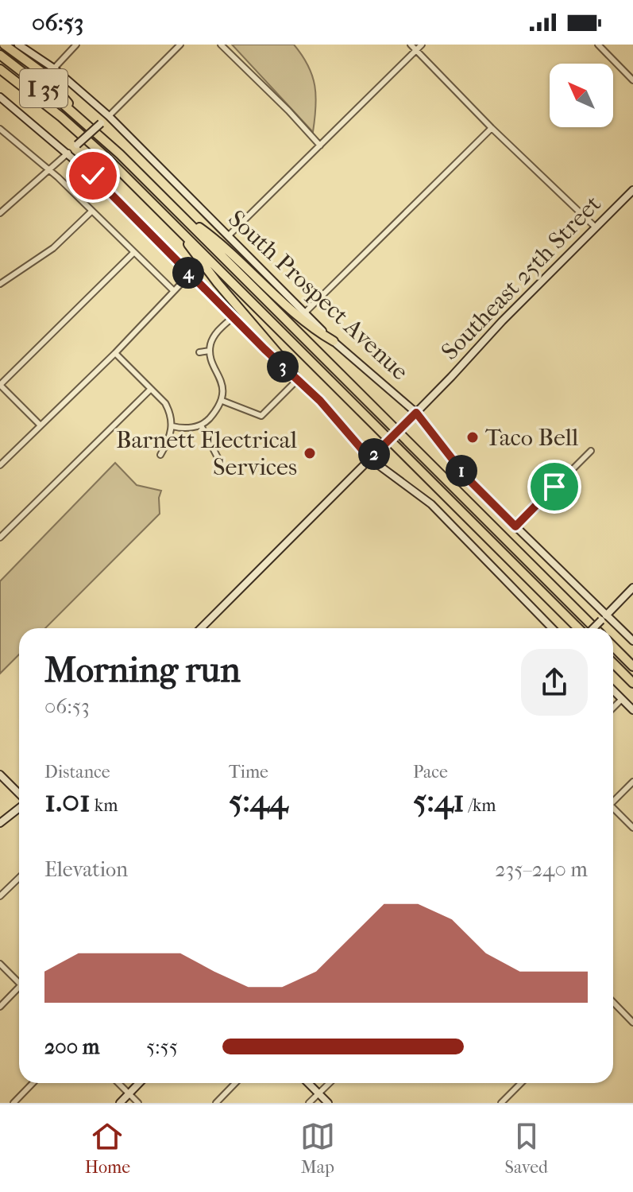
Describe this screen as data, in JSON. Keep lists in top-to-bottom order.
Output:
{
  "streets": {
    "highway": ["I 35"],
    "main road": ["Southeast 25th Street", "South Prospect Avenue"]
  },
  "crossings": [
    ["Southeast 25th Street", "South Prospect Avenue"]
  ],
  "places": ["Taco Bell", "Barnett Electrical Services"],
  "north": "top left",
  "page": {
    "status": "06:53",
    "pins": [
      "4",
      "3",
      "2",
      "1"
    ],
    "heading": ["Morning run", "06:53"],
    "stats": [
      ["Distance", "1.01 km"],
      ["Time", "5:44"],
      ["Pace", "5:41 /km"]
    ],
    "chart": ["Elevation", "235–240 m"],
    "list": [
      {
        "name": "200 m",
        "note": "5:55"
      }
    ],
    "tabs": ["Home", "Map", "Saved"]
  }
}
